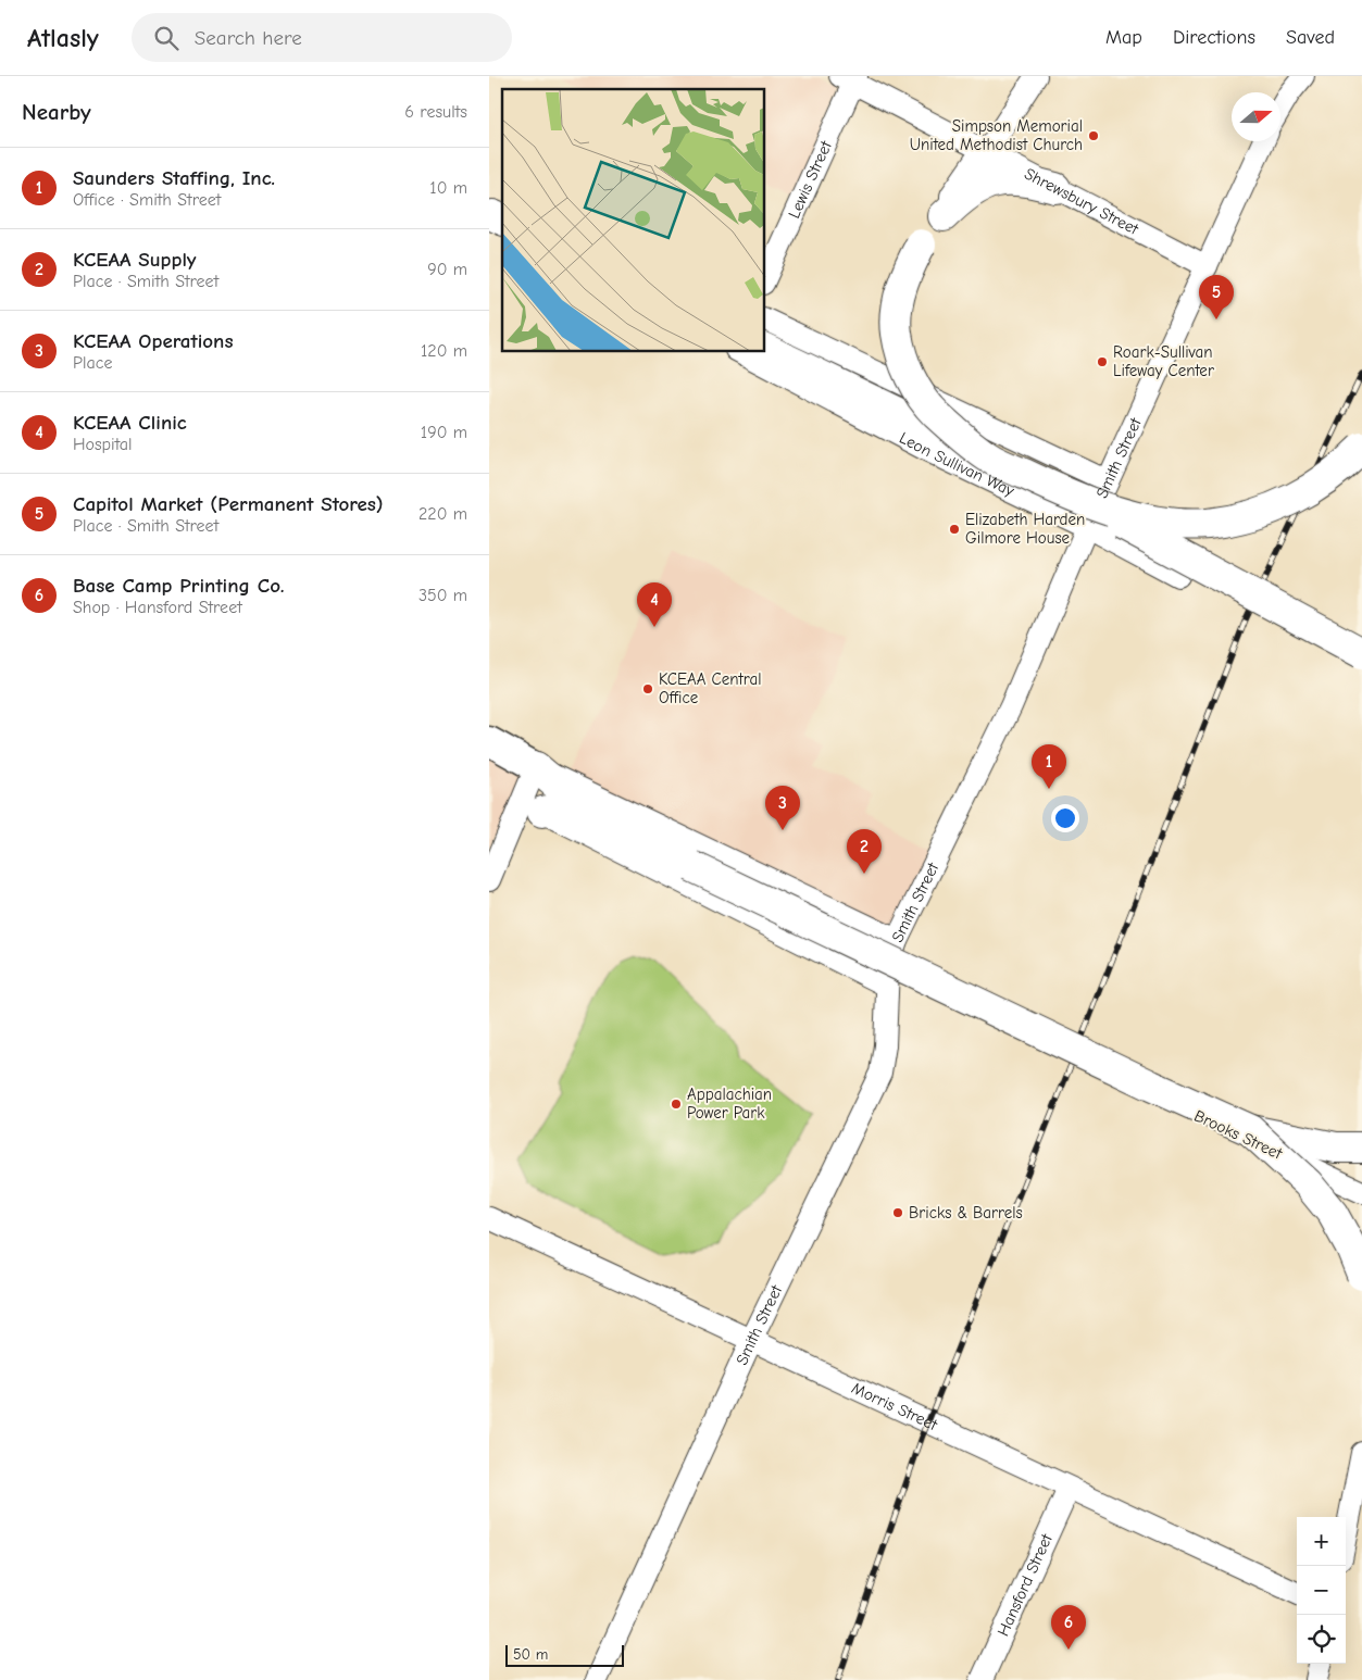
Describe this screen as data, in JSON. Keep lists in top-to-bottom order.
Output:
{
  "streets": {
    "street": [
      "Lewis Street",
      "Shrewsbury Street",
      "Smith Street",
      "Leon Sullivan Way",
      "Brooks Street",
      "Morris Street",
      "Hansford Street"
    ]
  },
  "crossings": [
    ["Lewis Street", "Shrewsbury Street"],
    ["Shrewsbury Street", "Smith Street"],
    ["Smith Street", "Leon Sullivan Way"],
    ["Smith Street", "Morris Street"],
    ["Morris Street", "Hansford Street"]
  ],
  "places": [
    "Simpson Memorial United Methodist Church",
    "Roark-Sullivan Lifeway Center",
    "Elizabeth Harden Gilmore House",
    "KCEAA Central Office",
    "Appalachian Power Park",
    "Bricks & Barrels"
  ],
  "scale_bar": "50 m",
  "north": "right",
  "page": {
    "header": "Atlasly",
    "search": "Search here",
    "nav": ["Map", "Directions", "Saved"],
    "heading": ["Nearby", "6 results"],
    "list": [
      {
        "mark": "1",
        "name": "Saunders Staffing, Inc.",
        "note": "Office · Smith Street",
        "value": "10 m"
      },
      {
        "mark": "2",
        "name": "KCEAA Supply",
        "note": "Place · Smith Street",
        "value": "90 m"
      },
      {
        "mark": "3",
        "name": "KCEAA Operations",
        "note": "Place",
        "value": "120 m"
      },
      {
        "mark": "4",
        "name": "KCEAA Clinic",
        "note": "Hospital",
        "value": "190 m"
      },
      {
        "mark": "5",
        "name": "Capitol Market (Permanent Stores)",
        "note": "Place · Smith Street",
        "value": "220 m"
      },
      {
        "mark": "6",
        "name": "Base Camp Printing Co.",
        "note": "Shop · Hansford Street",
        "value": "350 m"
      }
    ],
    "pins": [
      "5",
      "4",
      "1",
      "3",
      "2",
      "6"
    ],
    "map_buttons": ["+", "−"],
    "scale": "50 m"
  }
}
